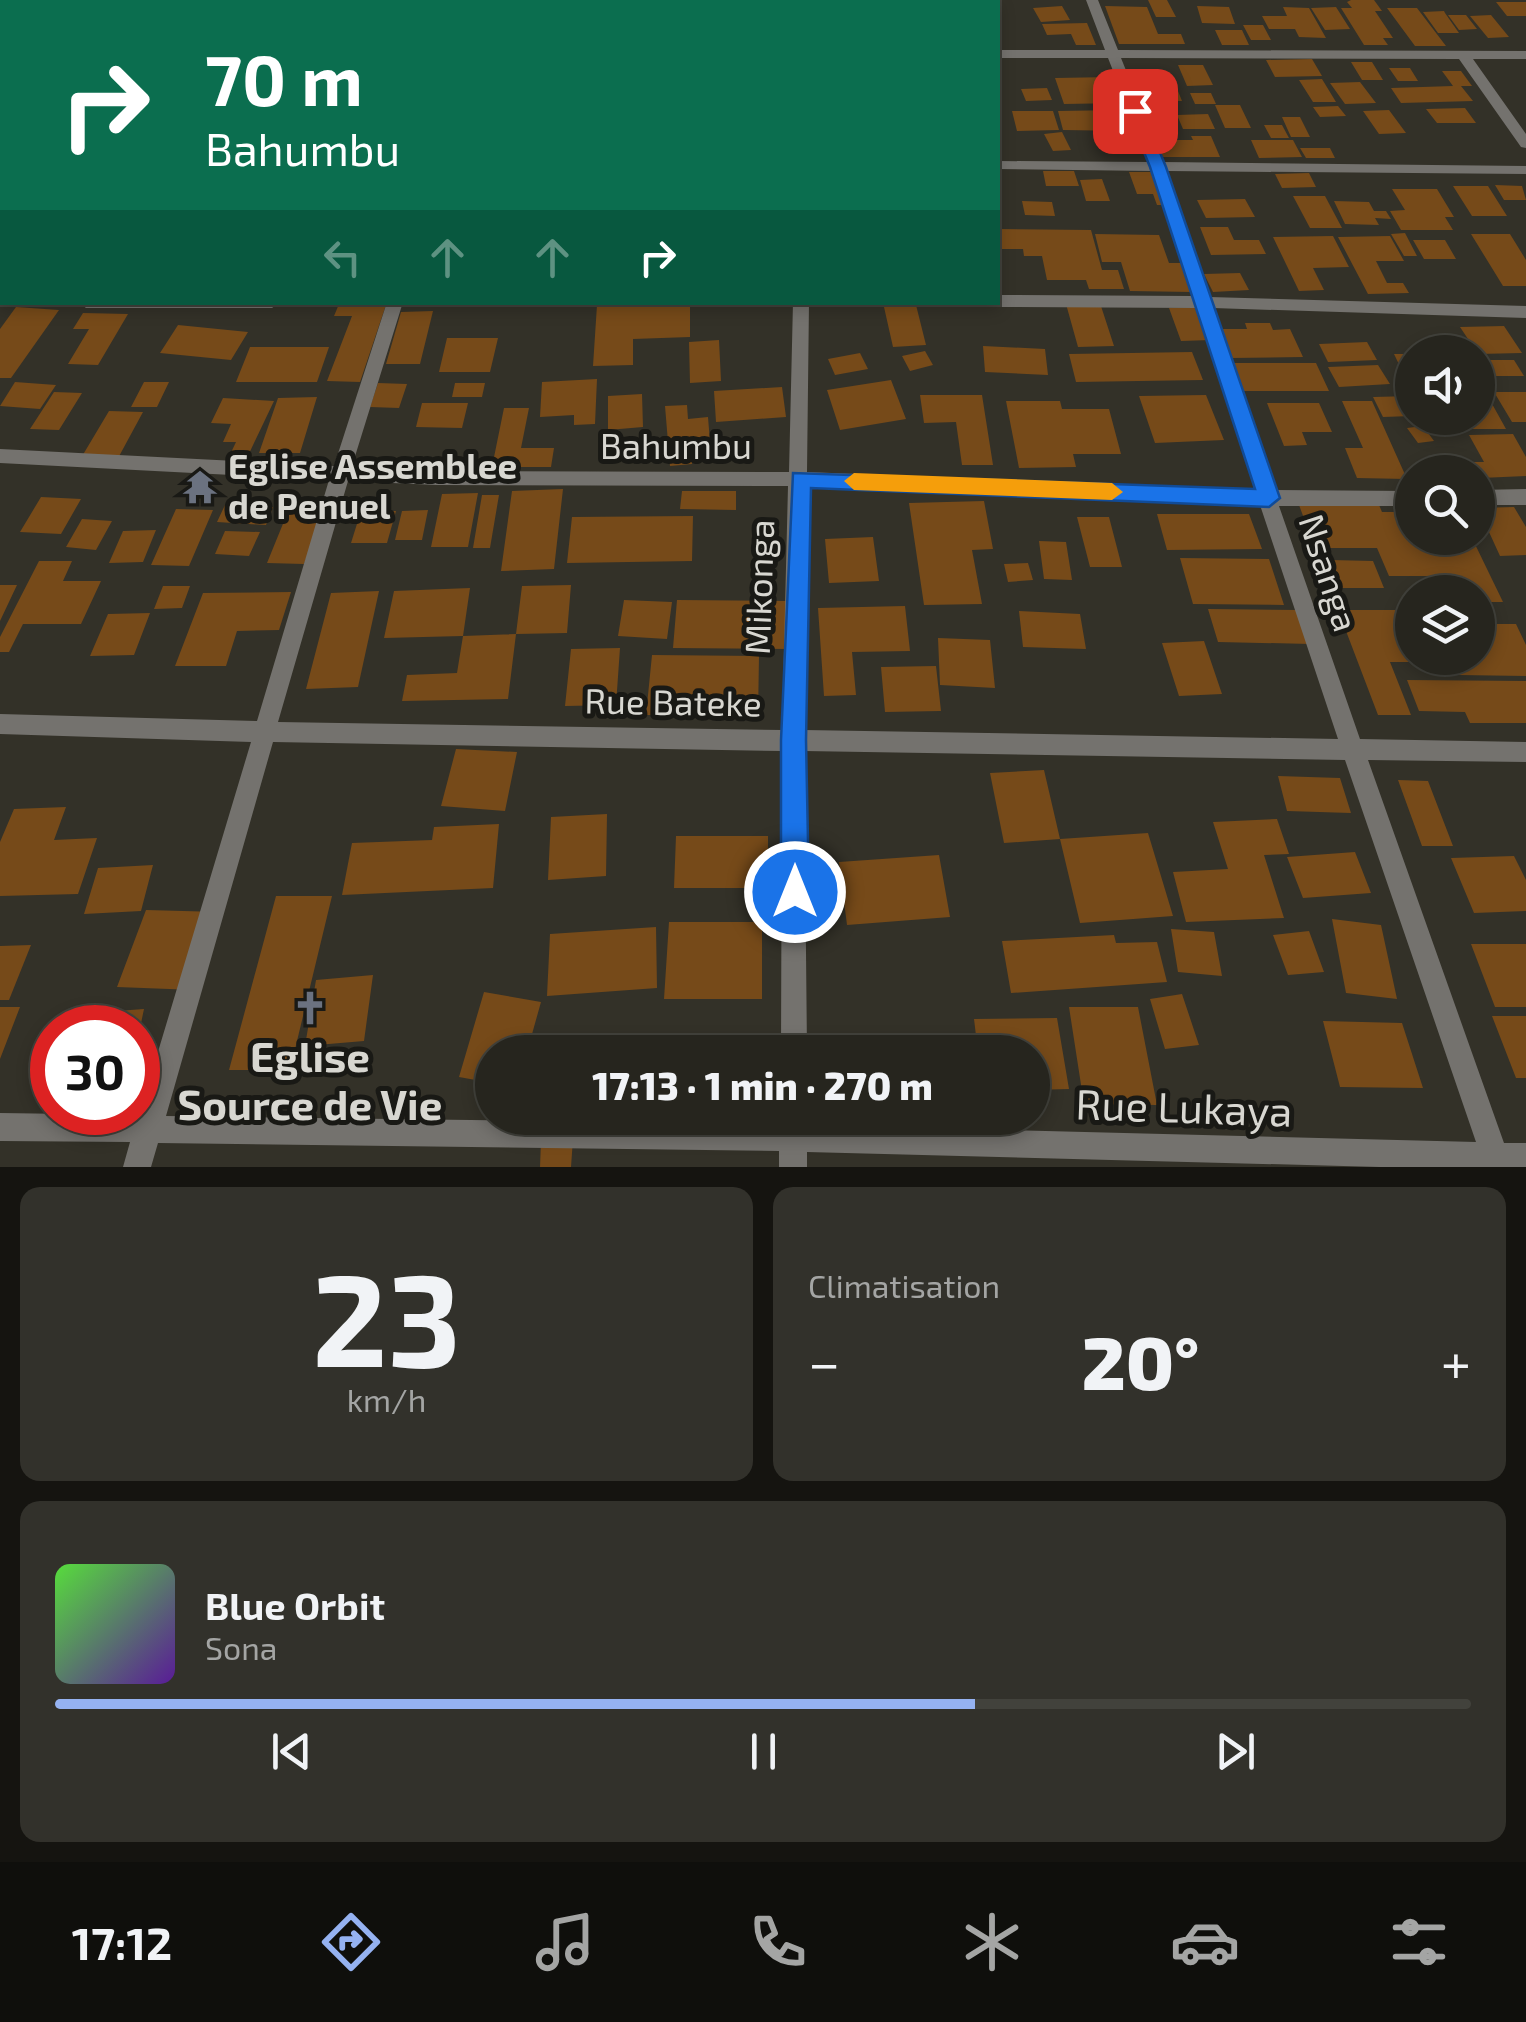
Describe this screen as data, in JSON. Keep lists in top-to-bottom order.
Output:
{
  "streets": {
    "street": [
      "Bahumbu",
      "Nsanga",
      "Mikonga",
      "Rue Bateke",
      "Rue Lukaya"
    ]
  },
  "crossings": [
    ["Bahumbu", "Nsanga"],
    ["Bahumbu", "Mikonga"],
    ["Nsanga", "Rue Bateke"],
    ["Nsanga", "Rue Lukaya"],
    ["Mikonga", "Rue Bateke"]
  ],
  "places": {
    "temple": ["Eglise Assemblee de Penuel"],
    "church": ["Eglise Source de Vie"]
  },
  "page": {
    "turn": ["70 m", "Bahumbu"],
    "limit": "30",
    "trip": "17:13 · 1 min · 270 m",
    "tile": [
      ["23", "km/h"],
      "Climatisation"
    ],
    "heat": ["−", "20°", "+"],
    "song": ["Blue Orbit", "Sona"],
    "tabs": "17:12"
  }
}
